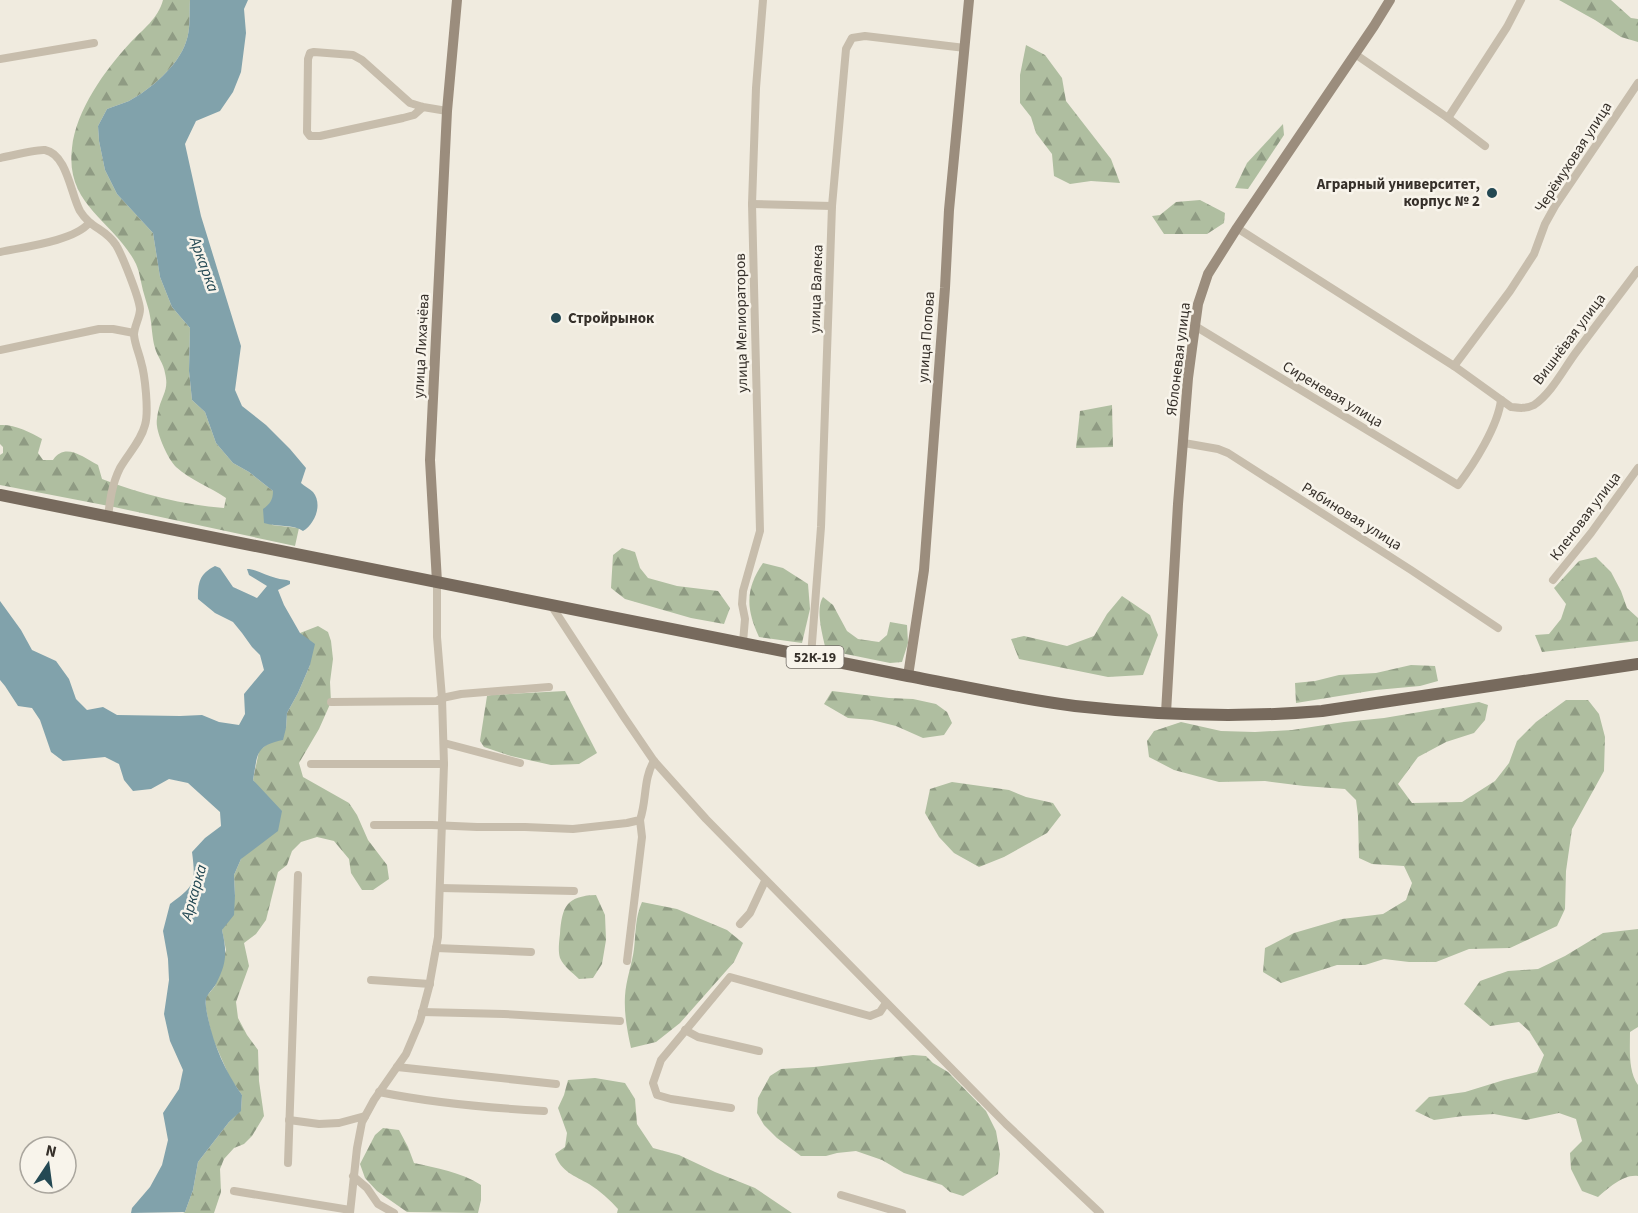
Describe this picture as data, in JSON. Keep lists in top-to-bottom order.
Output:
{
  "streets": {
    "main road": ["52К-19"],
    "street": [
      "Черёмуховая улица",
      "улица Валека",
      "улица Мелиораторов",
      "улица Попова",
      "Вишнёвая улица",
      "улица Лихачёва",
      "Яблоневая улица",
      "Сиреневая улица",
      "Рябиновая улица",
      "Кленовая улица"
    ]
  },
  "crossings": [
    ["улица Валека", "улица Попова"],
    ["улица Валека", "52К-19"],
    ["улица Мелиораторов", "52К-19"],
    ["улица Попова", "52К-19"],
    ["Вишнёвая улица", "Сиреневая улица"],
    ["улица Лихачёва", "52К-19"],
    ["Яблоневая улица", "Сиреневая улица"],
    ["Яблоневая улица", "Рябиновая улица"],
    ["Яблоневая улица", "52К-19"]
  ],
  "water": ["Аркарка"],
  "places": ["Аграрный университет, корпус № 2", "Стройрынок"],
  "north": "top"
}
